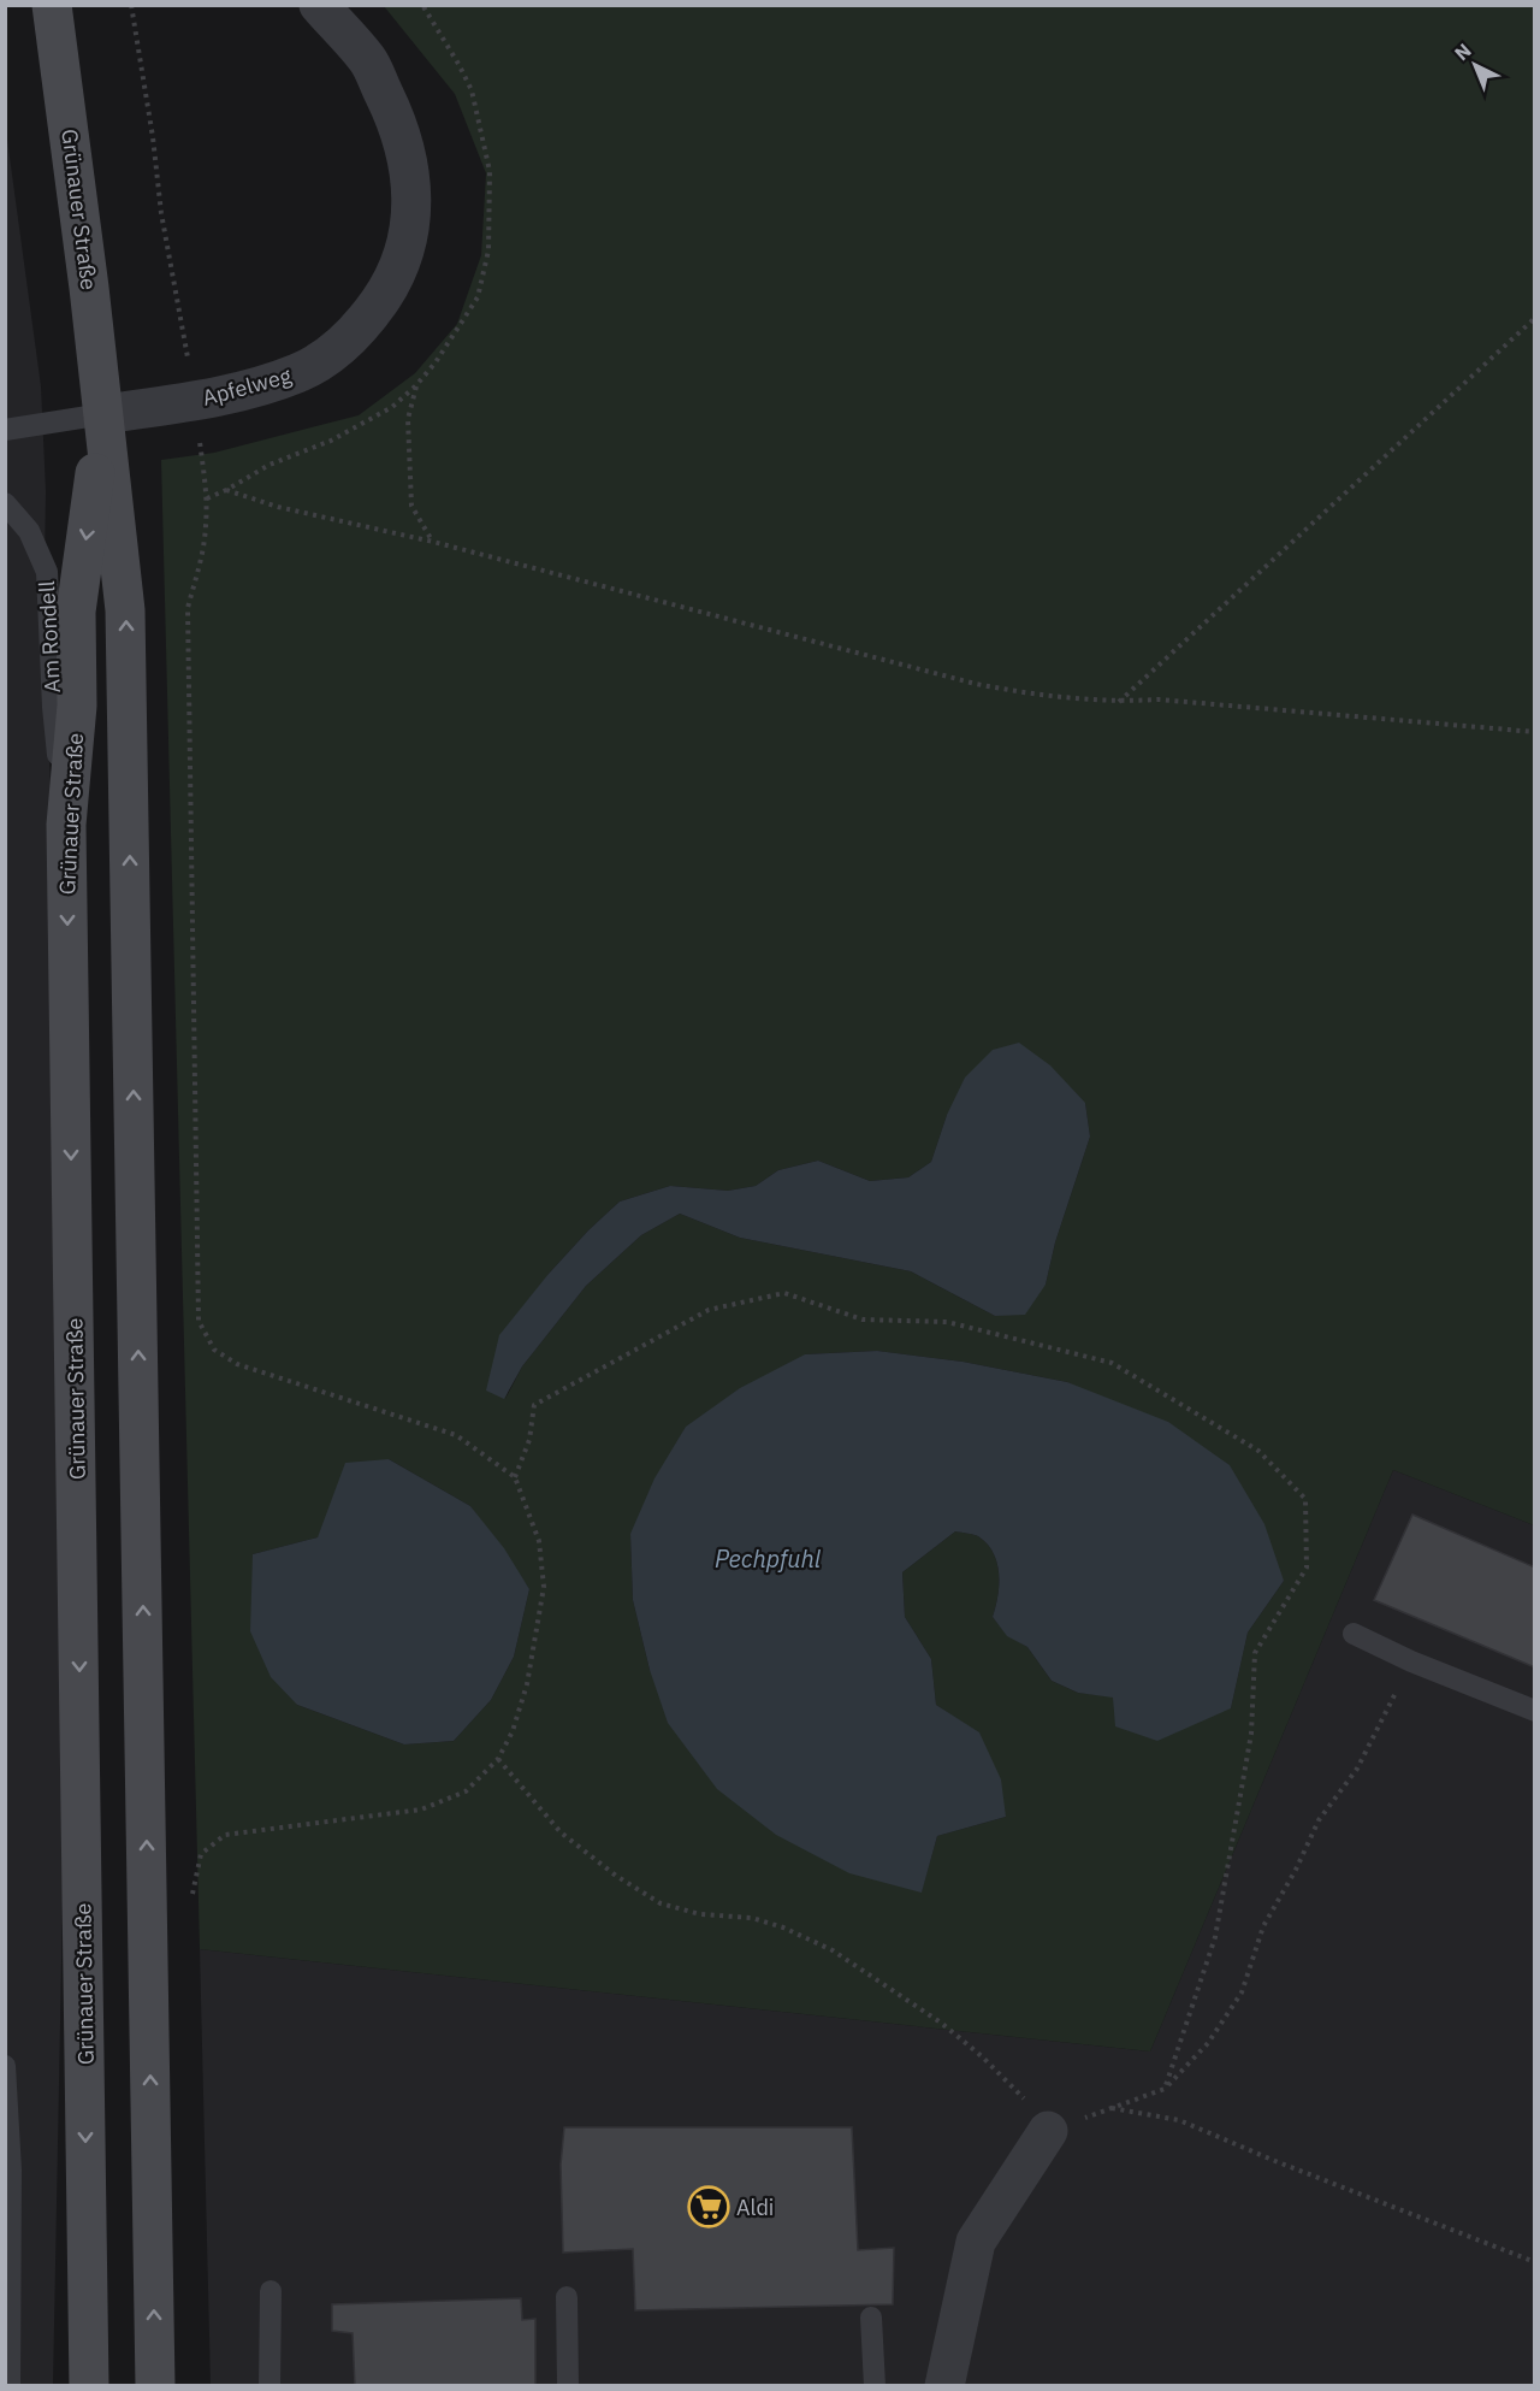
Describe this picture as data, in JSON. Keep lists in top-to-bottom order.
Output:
{
  "streets": {
    "main road": ["Grünauer Straße"],
    "street": ["Apfelweg"],
    "lane": ["Am Rondell"]
  },
  "crossings": [
    ["Grünauer Straße", "Apfelweg"],
    ["Grünauer Straße", "Am Rondell"]
  ],
  "water": ["Pechpfuhl"],
  "places": {
    "supermarket": ["Aldi"]
  },
  "north": "top left"
}
